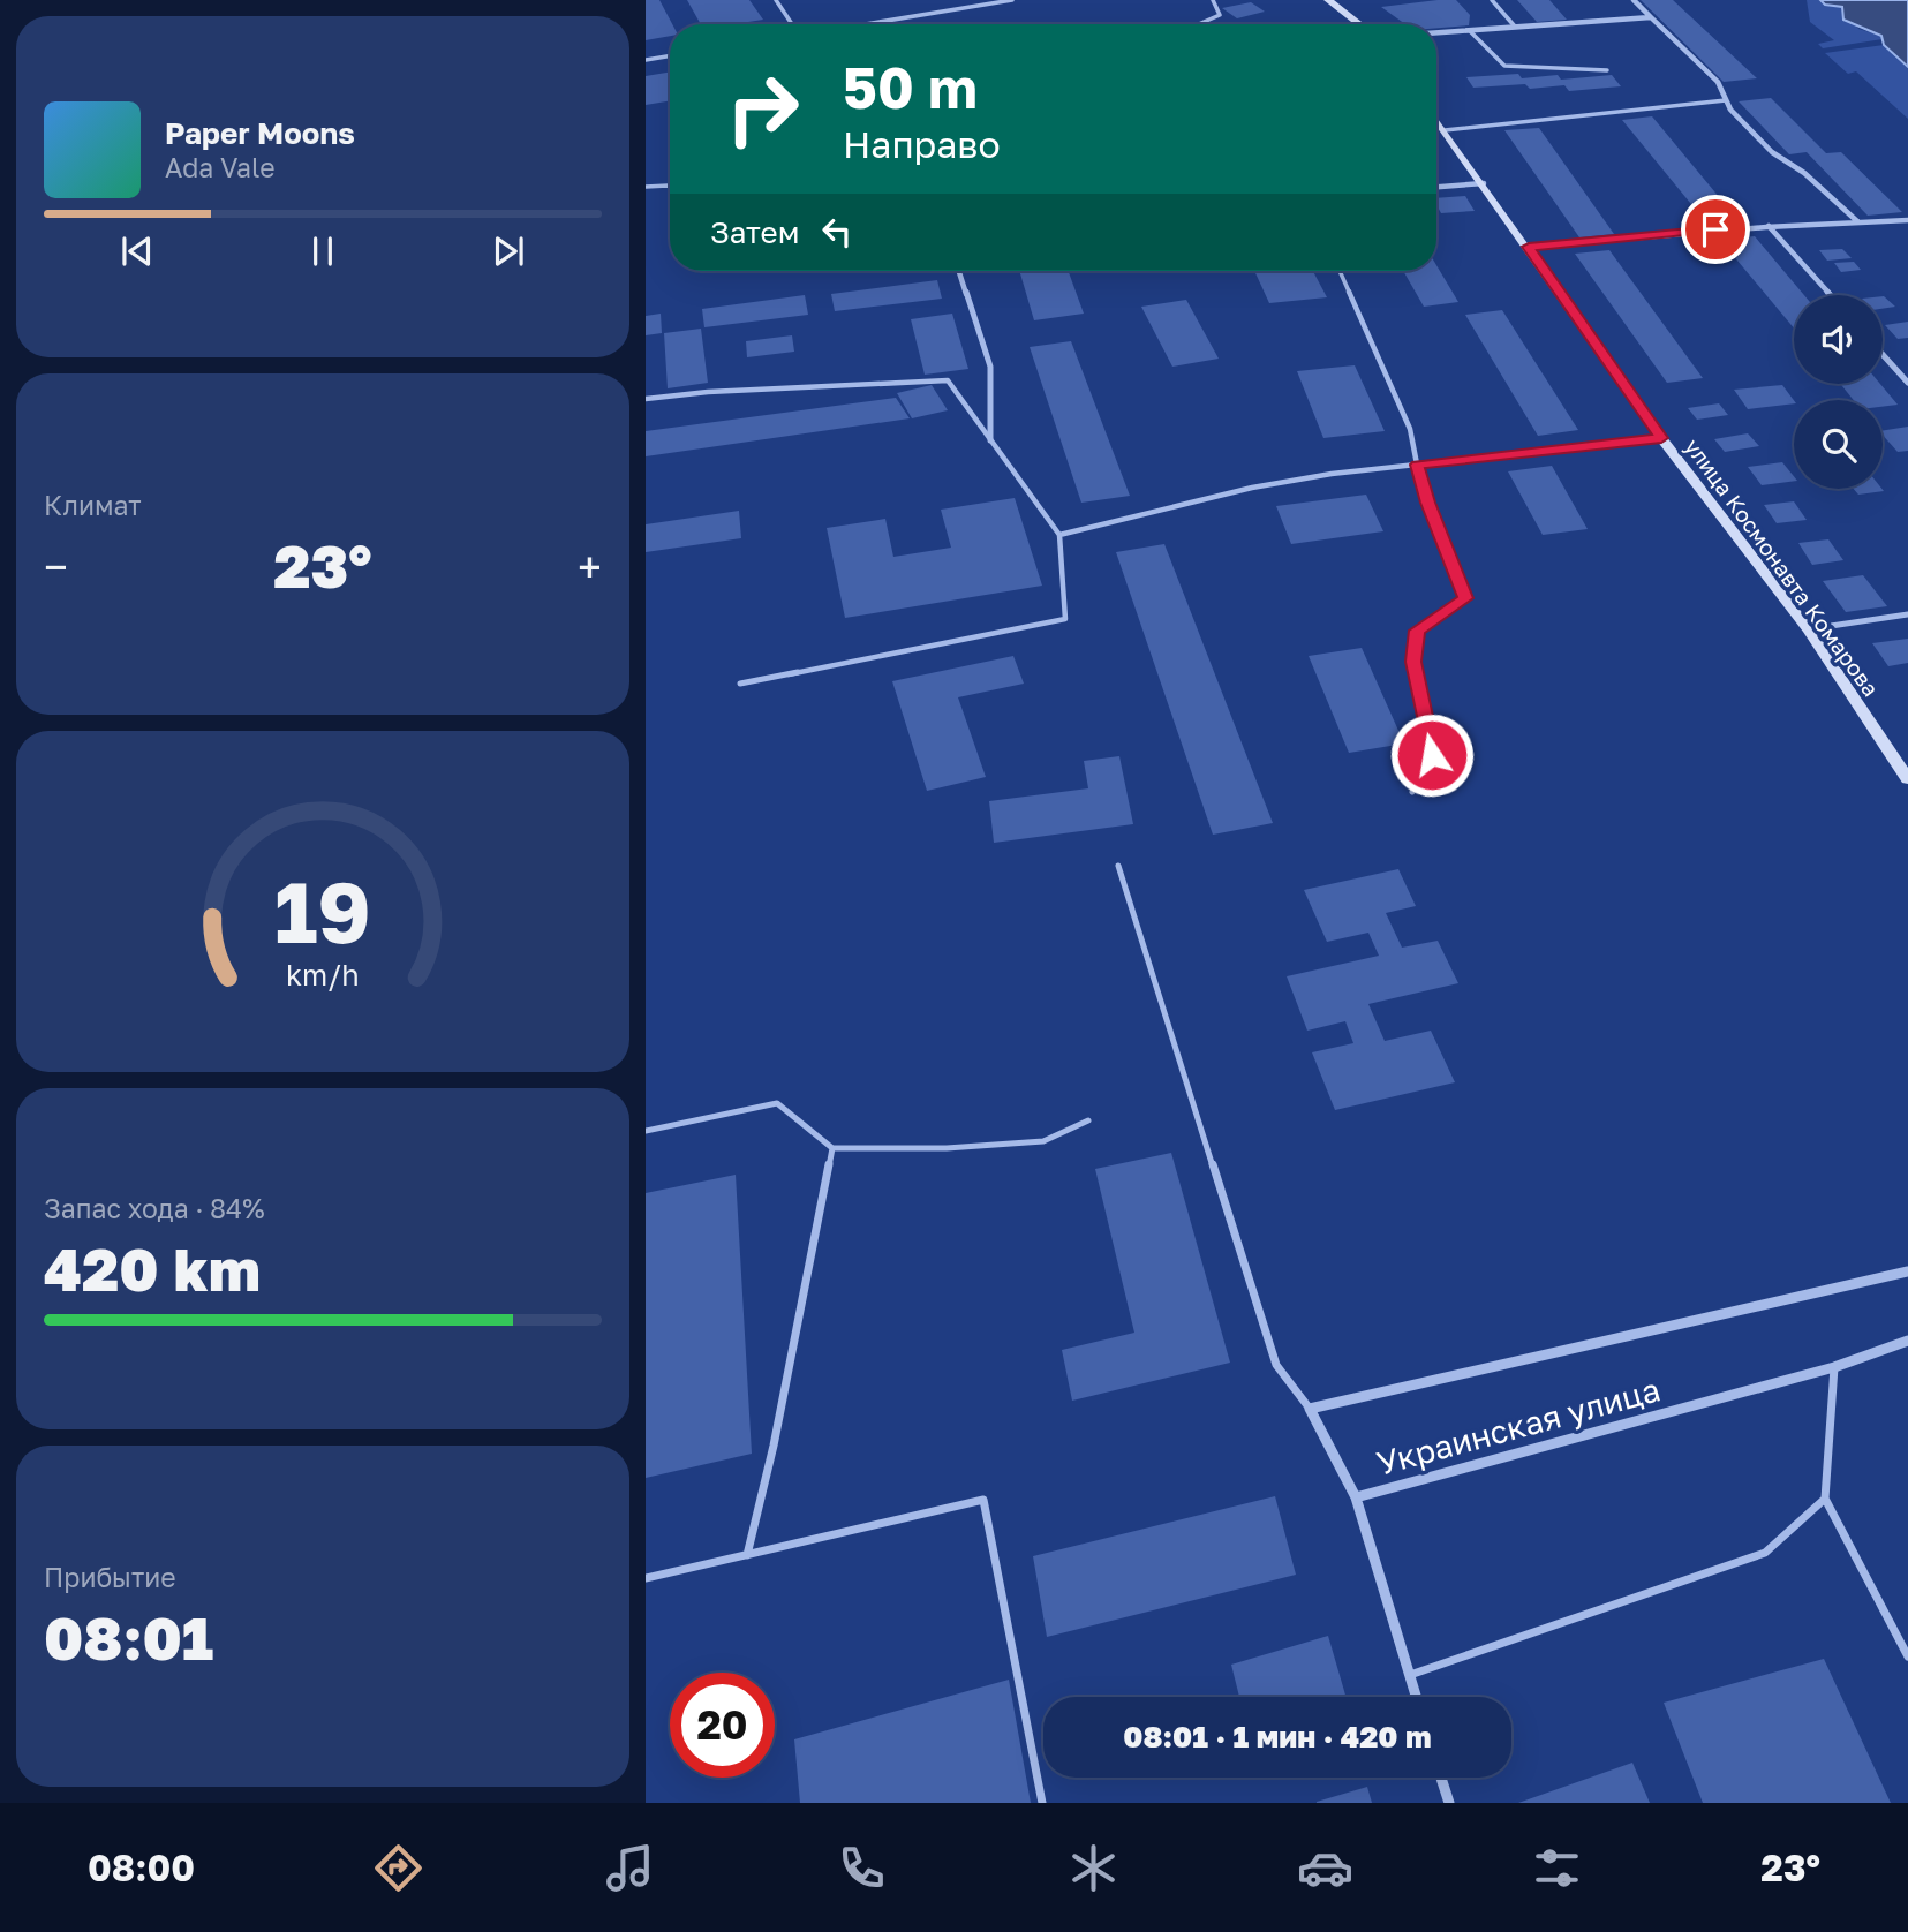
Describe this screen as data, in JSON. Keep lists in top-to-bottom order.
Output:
{
  "streets": {
    "main road": ["улица Космонавта Комарова"],
    "street": ["Украинская улица"]
  },
  "page": {
    "turn": ["50 m", "Направо"],
    "song": ["Paper Moons", "Ada Vale"],
    "then": "Затем",
    "tile": [
      "Климат",
      ["Запас хода · 84%", "420 km"],
      ["Прибытие", "08:01"]
    ],
    "heat": ["−", "23°", "+"],
    "limit": "20",
    "trip": "08:01 · 1 мин · 420 m",
    "tabs": ["08:00", "23°"],
    "gauge": ["19", "km/h"]
  }
}
